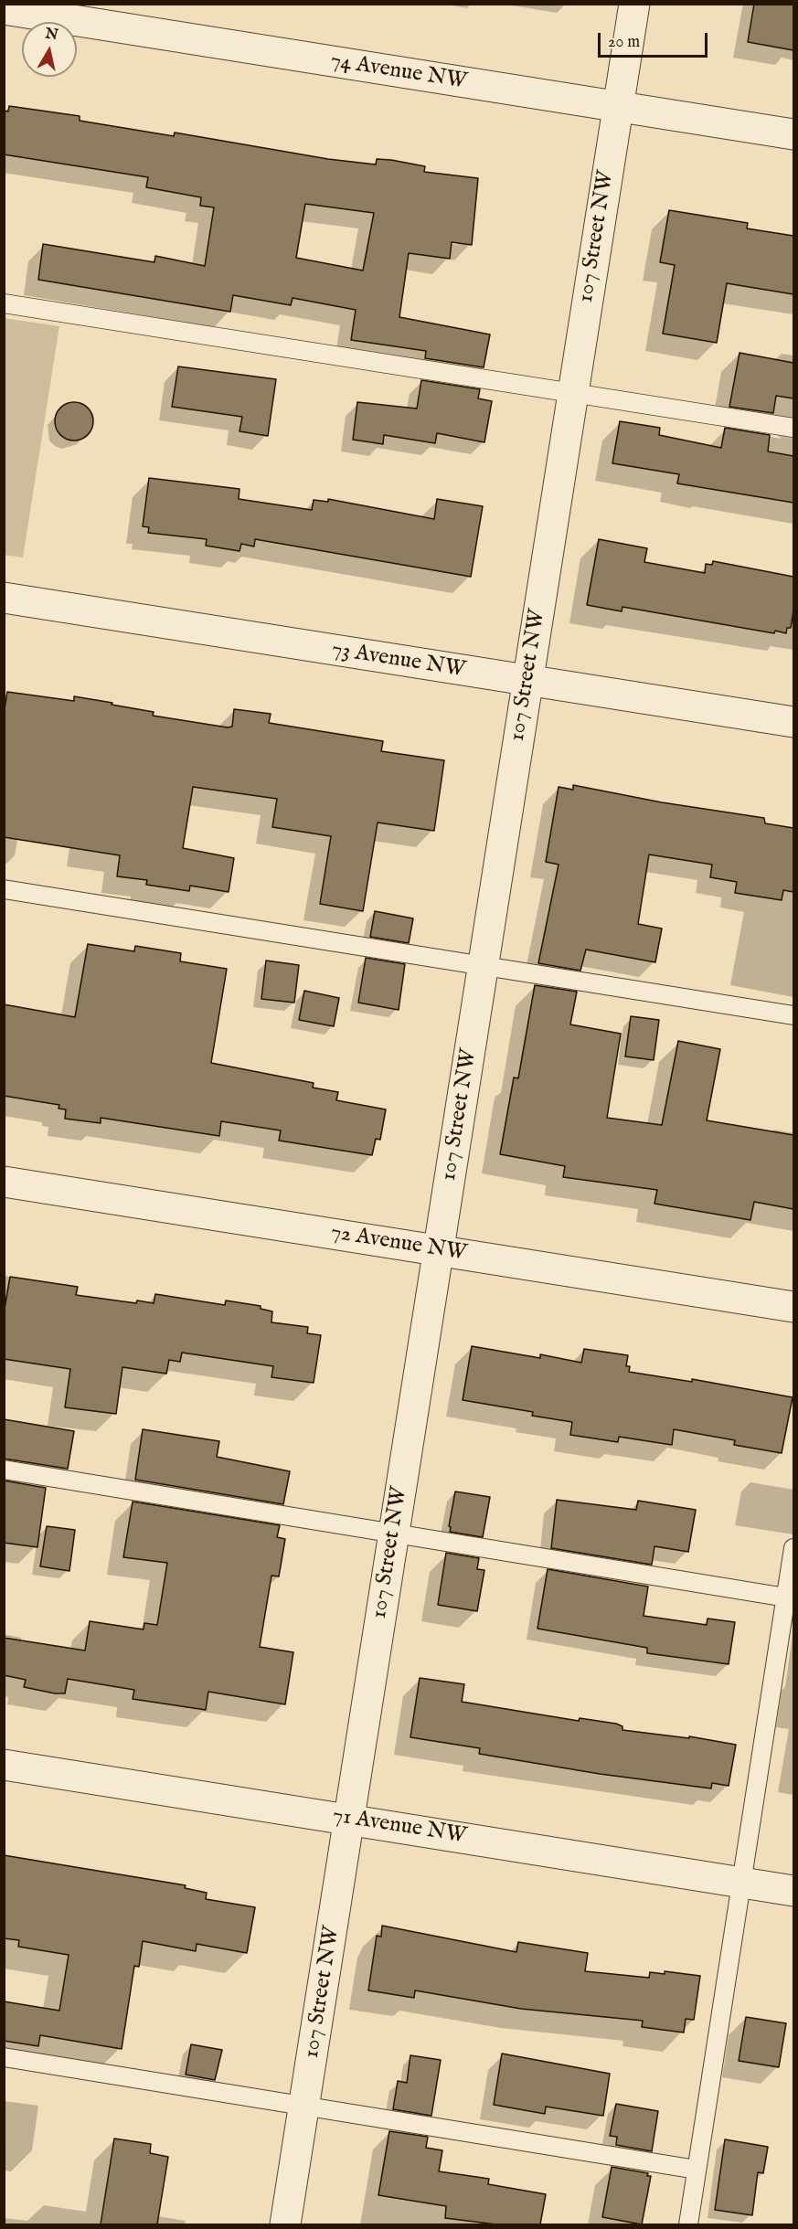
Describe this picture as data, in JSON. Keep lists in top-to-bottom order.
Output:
{
  "streets": {
    "street": [
      "74 Avenue NW",
      "107 Street NW",
      "73 Avenue NW",
      "72 Avenue NW",
      "71 Avenue NW"
    ]
  },
  "crossings": [
    ["74 Avenue NW", "107 Street NW"],
    ["107 Street NW", "73 Avenue NW"],
    ["107 Street NW", "72 Avenue NW"],
    ["107 Street NW", "71 Avenue NW"]
  ],
  "scale_bar": "20 m",
  "north": "top"
}
